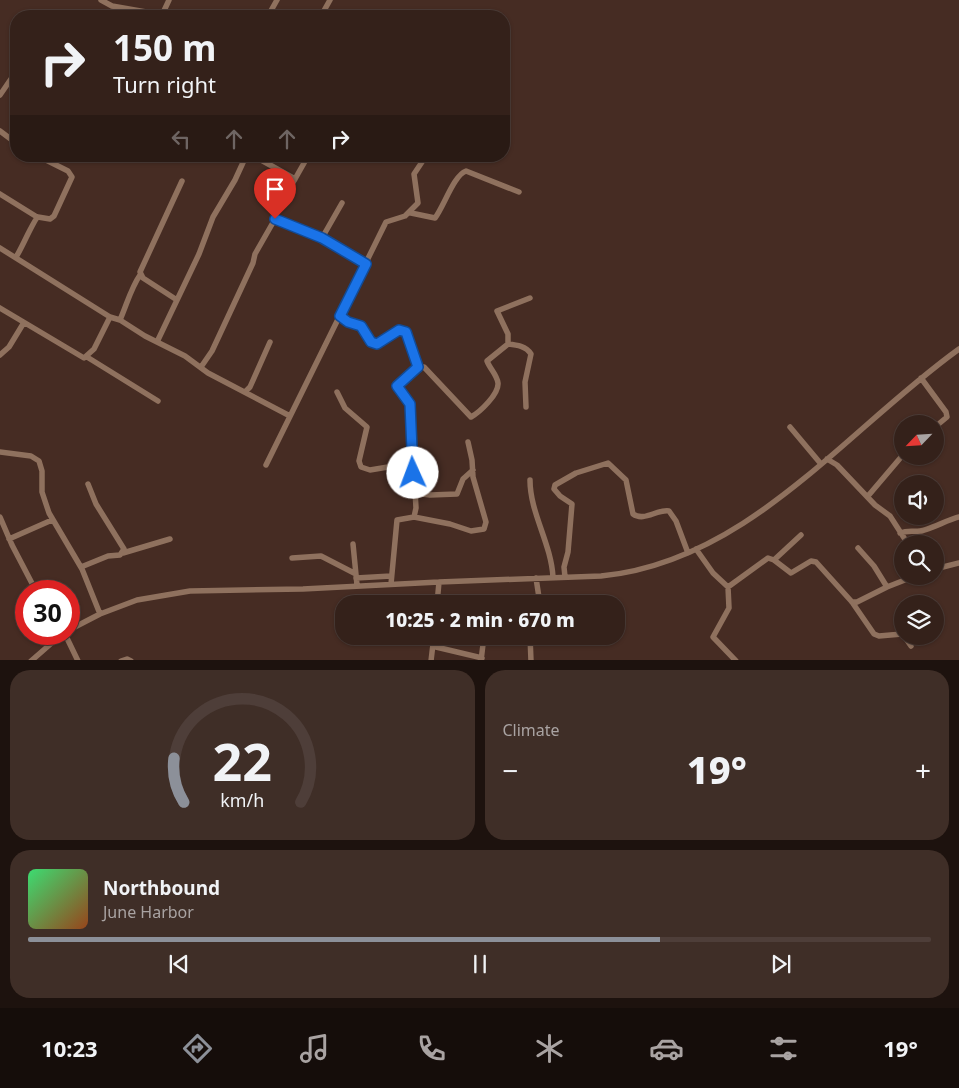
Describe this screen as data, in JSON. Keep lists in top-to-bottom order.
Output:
{
  "north": "bottom left",
  "page": {
    "turn": ["150 m", "Turn right"],
    "limit": "30",
    "trip": "10:25 · 2 min · 670 m",
    "tile": "Climate",
    "heat": ["−", "19°", "+"],
    "song": ["Northbound", "June Harbor"],
    "tabs": ["10:23", "19°"],
    "gauge": ["22", "km/h"]
  }
}
